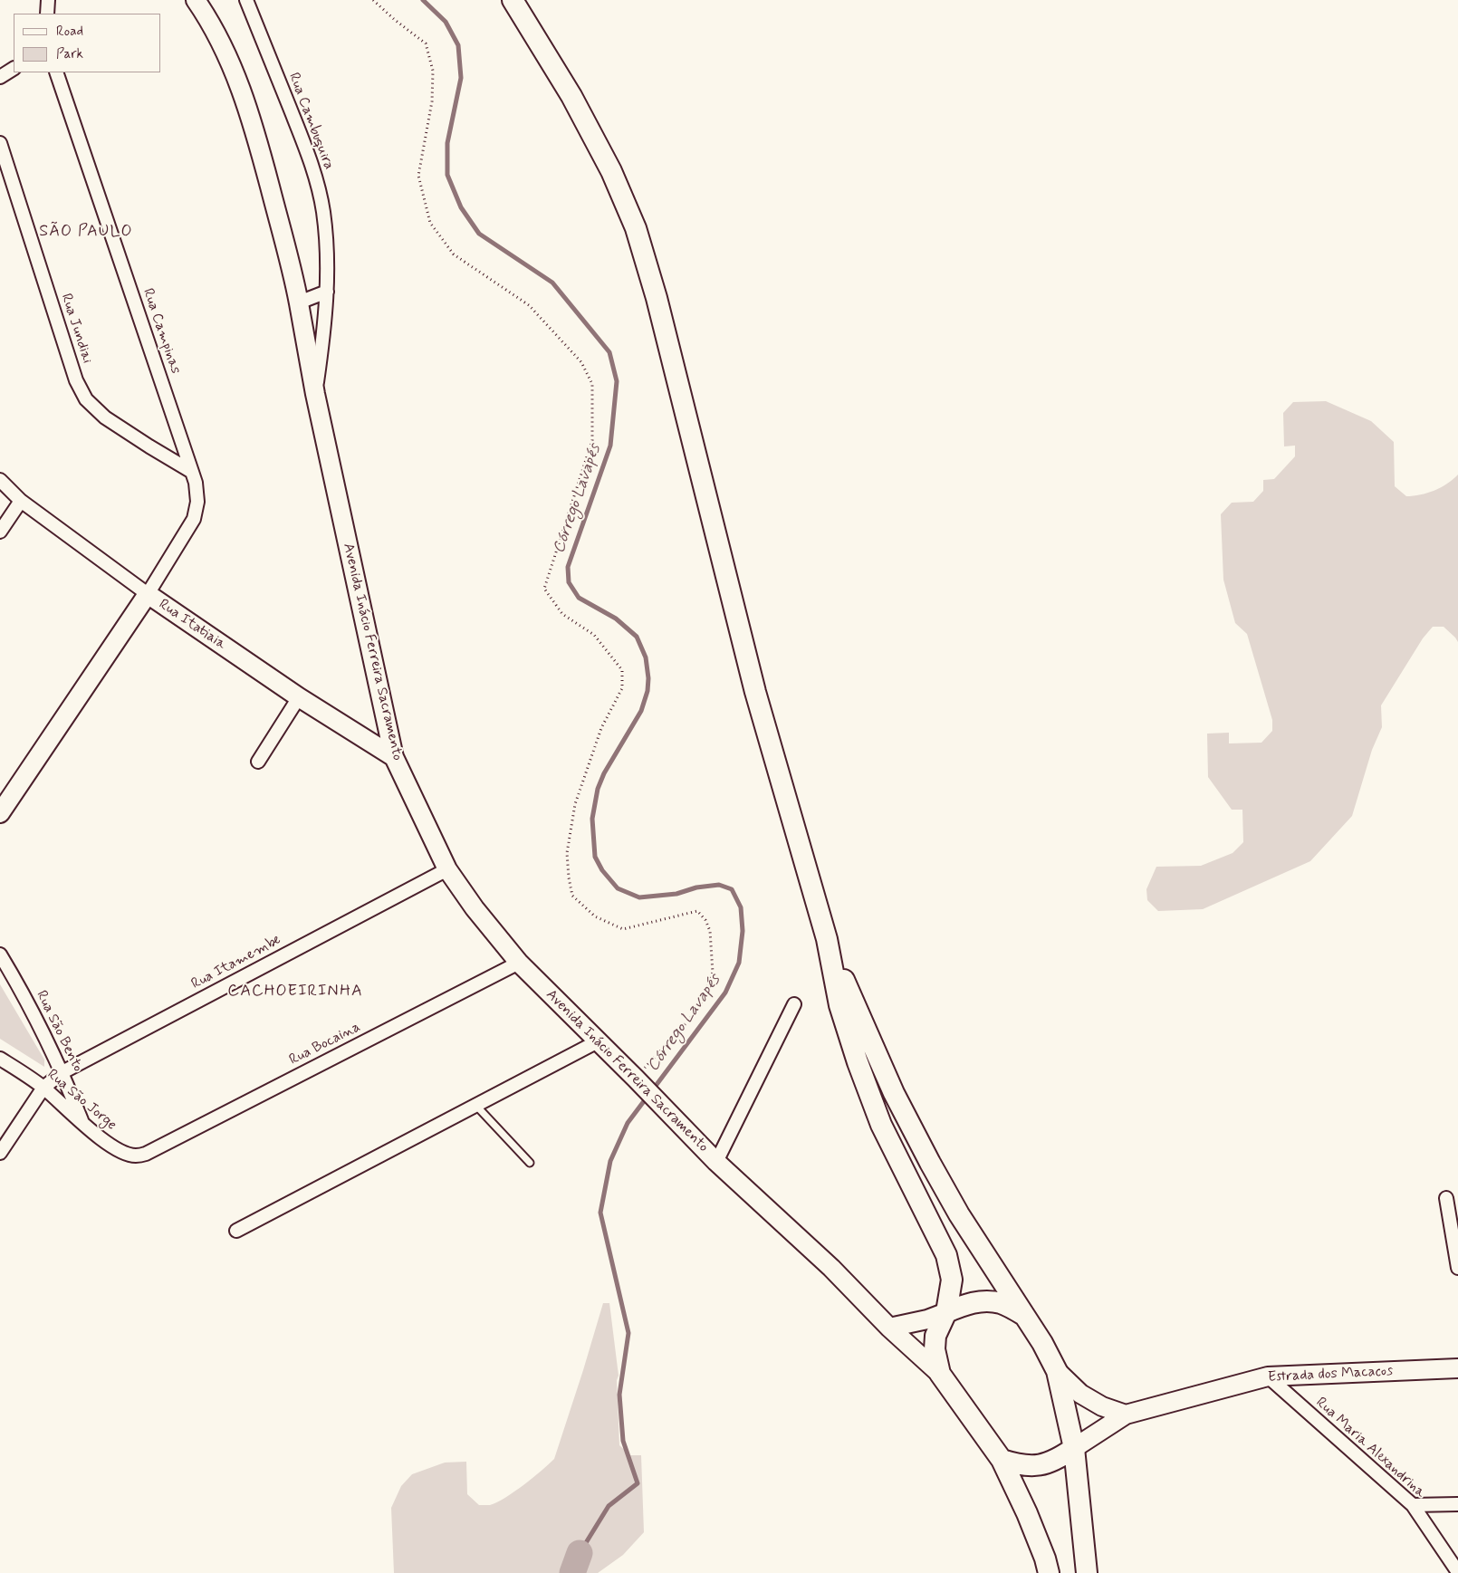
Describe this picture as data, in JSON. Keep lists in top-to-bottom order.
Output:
{
  "streets": {
    "main road": ["Rua Itatiaia", "Avenida Inácio Ferreira Sacramento", "Estrada dos Macacos"],
    "street": [
      "Rua Cambuquira",
      "Rua Jundiai",
      "Rua Campinas",
      "Rua Itamembe",
      "Rua São Bento",
      "Rua Bocaina",
      "Rua São Jorge",
      "Rua Maria Alexandrina"
    ]
  },
  "crossings": [
    ["Rua Cambuquira", "Avenida Inácio Ferreira Sacramento"],
    ["Rua Jundiai", "Rua Campinas"],
    ["Rua Campinas", "Rua Itatiaia"],
    ["Rua Itatiaia", "Avenida Inácio Ferreira Sacramento"],
    ["Avenida Inácio Ferreira Sacramento", "Rua Itamembe"],
    ["Avenida Inácio Ferreira Sacramento", "Rua Bocaina"],
    ["Rua Itamembe", "Rua São Bento"],
    ["Rua Itamembe", "Rua São Jorge"],
    ["Rua São Bento", "Rua São Jorge"],
    ["Rua Bocaina", "Rua São Jorge"],
    ["Estrada dos Macacos", "Rua Maria Alexandrina"]
  ],
  "districts": ["SÃO PAULO", "CACHOEIRINHA"],
  "water": ["Córrego Lavapés"],
  "legend": ["Road", "Park"]
}
